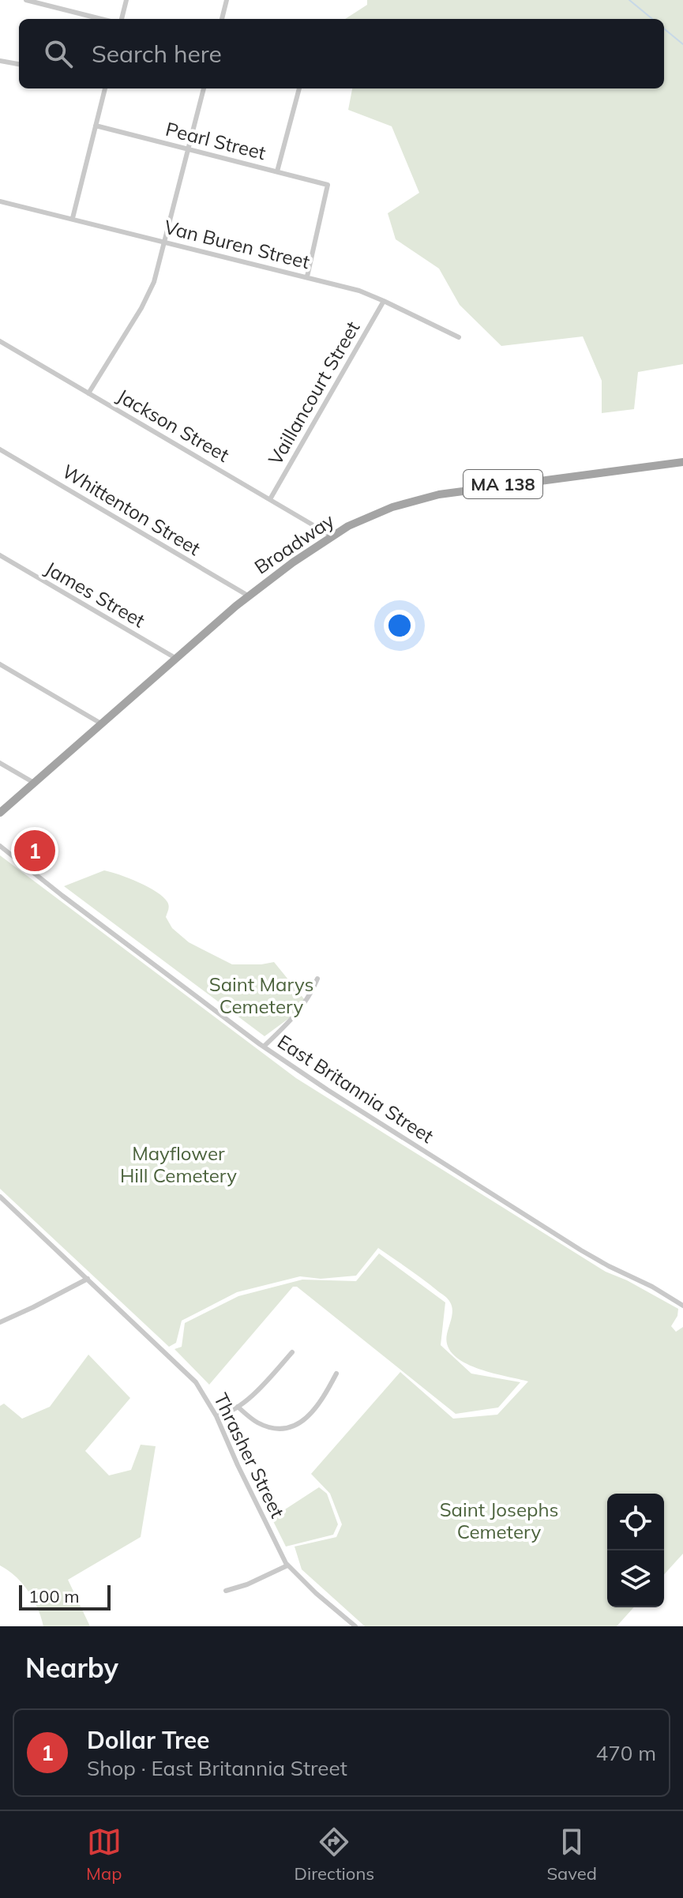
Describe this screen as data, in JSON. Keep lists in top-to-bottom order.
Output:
{
  "streets": {
    "main road": ["MA 138", "Broadway"],
    "street": [
      "Pearl Street",
      "Van Buren Street",
      "Vaillancourt Street",
      "Jackson Street",
      "Whittenton Street",
      "James Street",
      "East Britannia Street",
      "Thrasher Street"
    ]
  },
  "crossings": [
    ["Pearl Street", "Van Buren Street"],
    ["Van Buren Street", "Vaillancourt Street"],
    ["Vaillancourt Street", "Jackson Street"],
    ["Jackson Street", "Broadway"],
    ["Whittenton Street", "Broadway"],
    ["Broadway", "James Street"]
  ],
  "parks": ["Saint Marys Cemetery", "Mayflower Hill Cemetery", "Saint Josephs Cemetery"],
  "scale_bar": "100 m",
  "page": {
    "search": "Search here",
    "pins": "1",
    "scale": "100 m",
    "heading": "Nearby",
    "list": [
      {
        "mark": "1",
        "name": "Dollar Tree",
        "note": "Shop · East Britannia Street",
        "value": "470 m"
      }
    ],
    "nav": ["Map", "Directions", "Saved"]
  }
}
